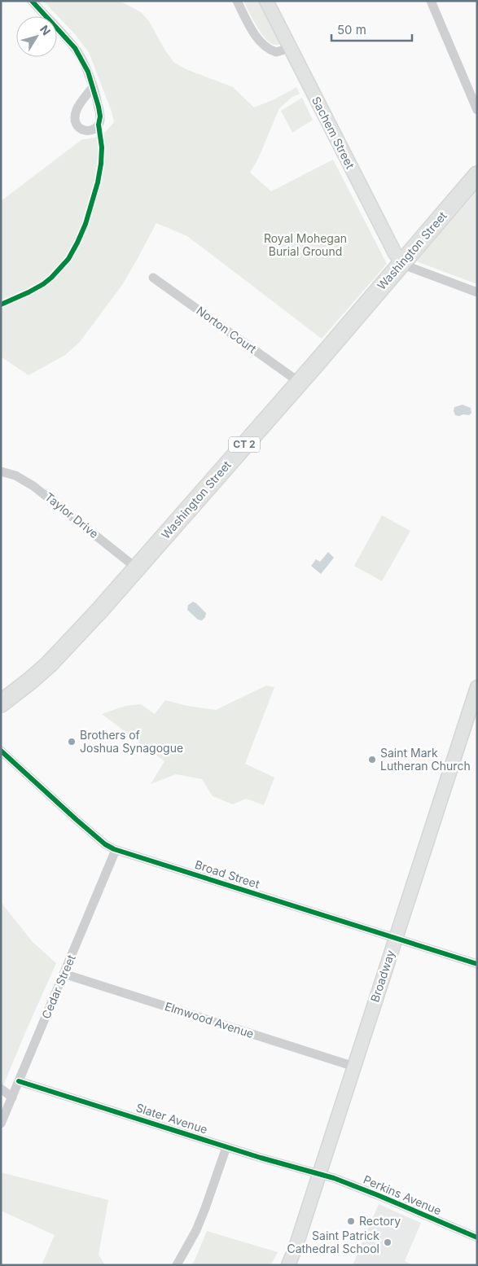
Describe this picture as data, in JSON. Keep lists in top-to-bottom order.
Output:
{
  "streets": {
    "highway": ["Washington Street", "CT 2"],
    "main road": ["Sachem Street", "Broadway"],
    "street": [
      "Norton Court",
      "Taylor Drive",
      "Broad Street",
      "Cedar Street",
      "Elmwood Avenue",
      "Slater Avenue",
      "Perkins Avenue"
    ]
  },
  "crossings": [
    ["Sachem Street", "Washington Street"],
    ["Washington Street", "Norton Court"],
    ["Washington Street", "Taylor Drive"],
    ["Broad Street", "Broadway"],
    ["Broad Street", "Cedar Street"],
    ["Broadway", "Elmwood Avenue"],
    ["Broadway", "Slater Avenue"],
    ["Broadway", "Perkins Avenue"],
    ["Cedar Street", "Elmwood Avenue"],
    ["Cedar Street", "Slater Avenue"],
    ["Slater Avenue", "Perkins Avenue"]
  ],
  "parks": ["Royal Mohegan Burial Ground"],
  "places": [
    "Brothers of Joshua Synagogue",
    "Saint Mark Lutheran Church",
    "Rectory",
    "Saint Patrick Cathedral School"
  ],
  "scale_bar": "50 m",
  "north": "top right"
}
